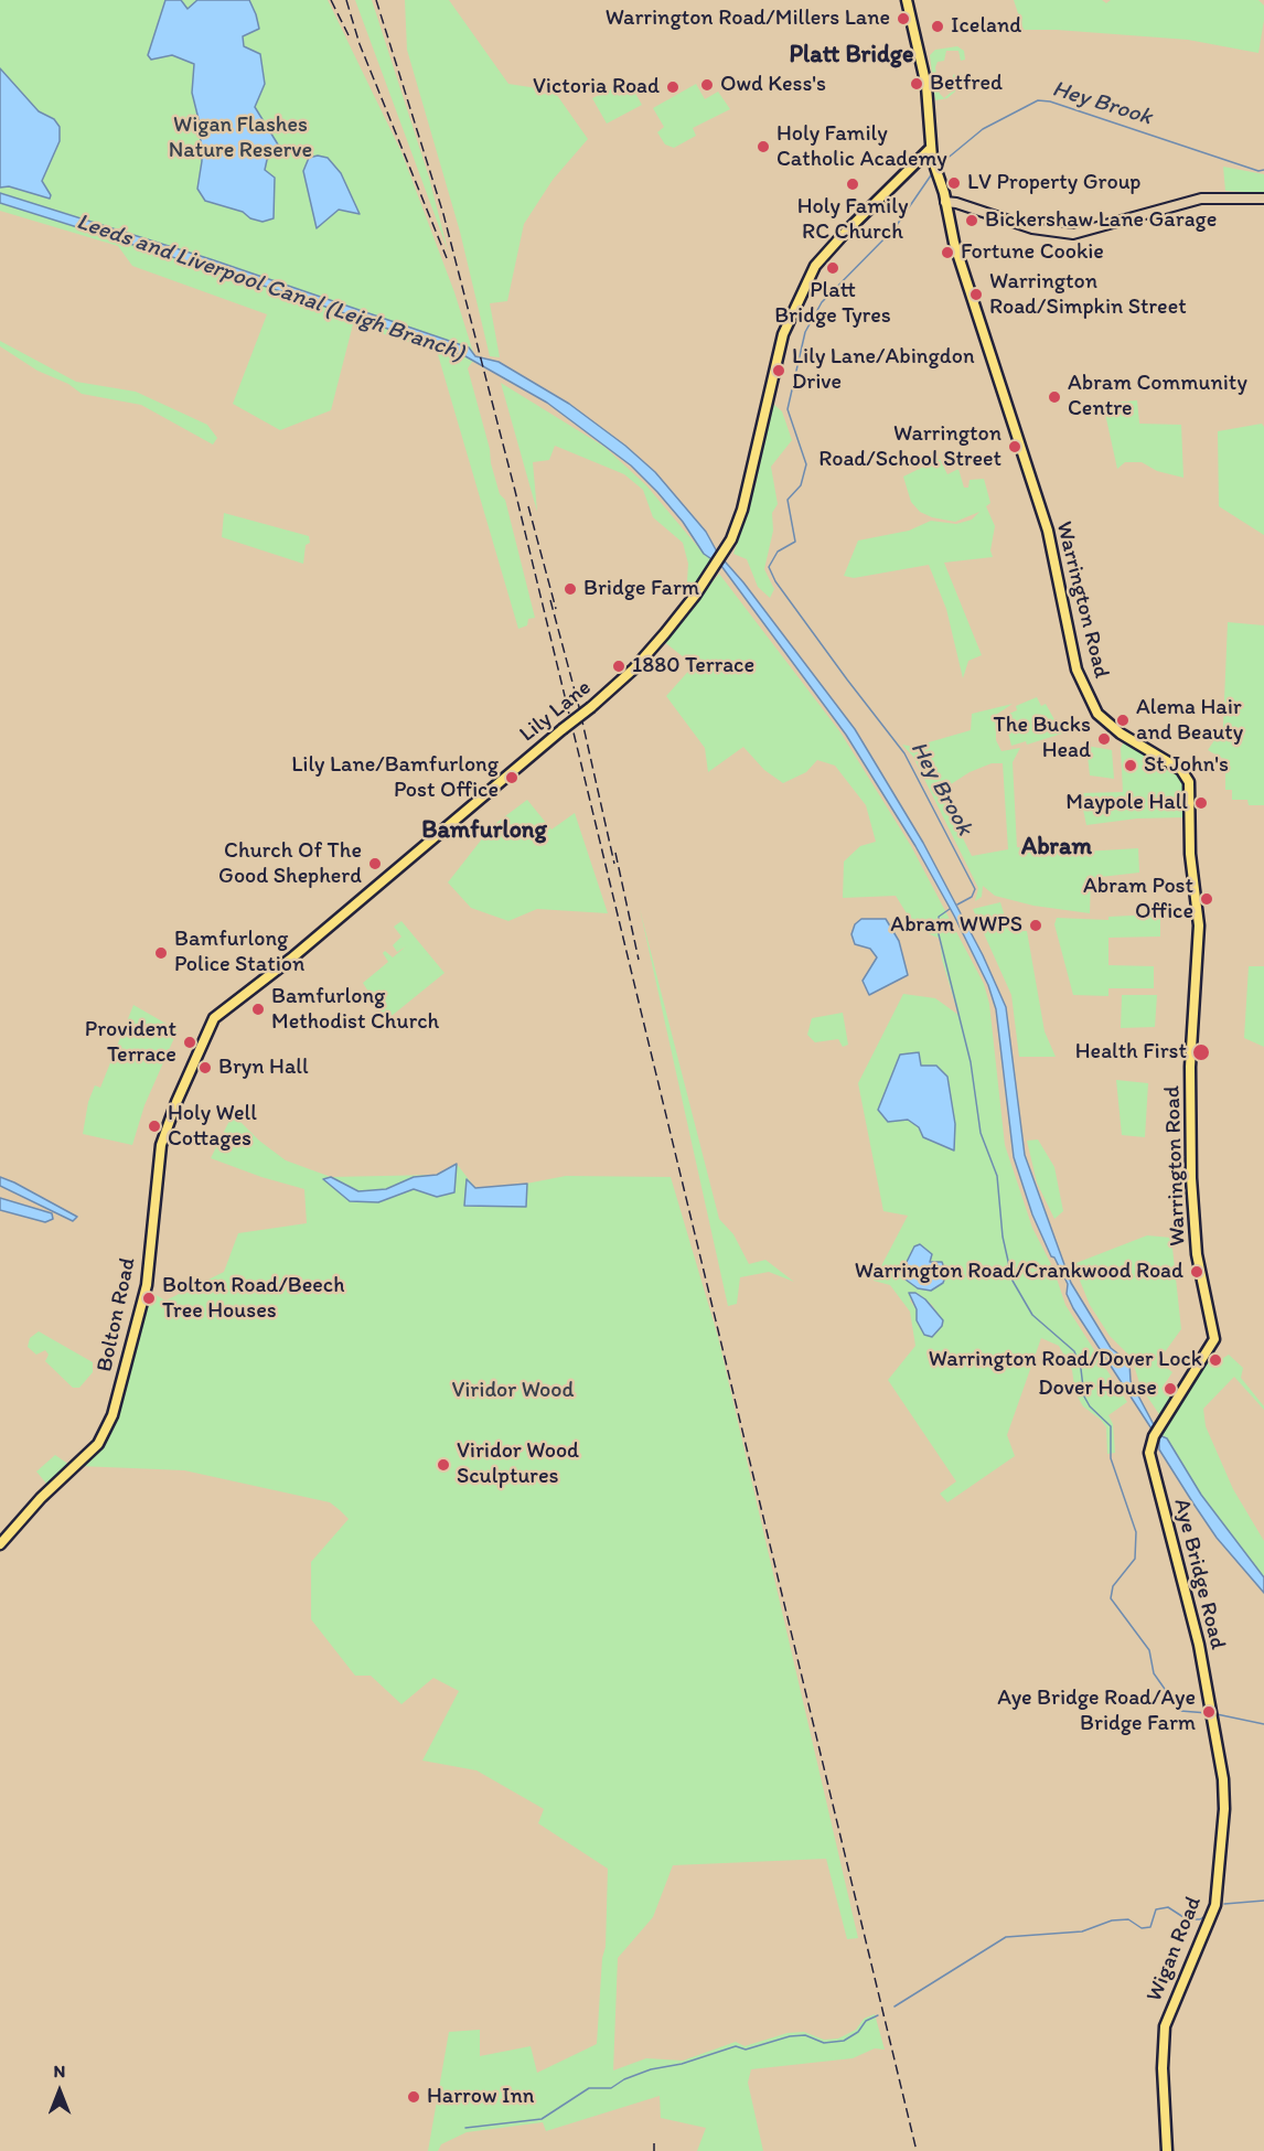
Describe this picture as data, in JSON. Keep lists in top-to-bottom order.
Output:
{
  "streets": {
    "main road": [
      "Warrington Road",
      "Lily Lane",
      "Bolton Road",
      "Aye Bridge Road",
      "Wigan Road"
    ]
  },
  "crossings": [
    ["Warrington Road", "Lily Lane"],
    ["Warrington Road", "Aye Bridge Road"],
    ["Lily Lane", "Bolton Road"],
    ["Aye Bridge Road", "Wigan Road"]
  ],
  "districts": ["Platt Bridge", "Bamfurlong", "Abram"],
  "water": ["Hey Brook", "Leeds and Liverpool Canal (Leigh Branch)"],
  "parks": ["Wigan Flashes Nature Reserve", "Viridor Wood"],
  "places": [
    "Warrington Road/Millers Lane",
    "Iceland",
    "Betfred",
    "Owd Kess's",
    "Victoria Road",
    "Holy Family Catholic Academy",
    "LV Property Group",
    "Holy Family RC Church",
    "Bickershaw Lane Garage",
    "Fortune Cookie",
    "Platt Bridge Tyres",
    "Warrington Road/Simpkin Street",
    "Lily Lane/Abingdon Drive",
    "Abram Community Centre",
    "Warrington Road/School Street",
    "Bridge Farm",
    "1880 Terrace",
    "Alema Hair and Beauty",
    "The Bucks Head",
    "St John's",
    "Lily Lane/Bamfurlong Post Office",
    "Maypole Hall",
    "Church Of The Good Shepherd",
    "Abram Post Office",
    "Abram WWPS",
    "Bamfurlong Police Station",
    "Bamfurlong Methodist Church",
    "Provident Terrace",
    "Health First",
    "Bryn Hall",
    "Holy Well Cottages",
    "Warrington Road/Crankwood Road",
    "Bolton Road/Beech Tree Houses",
    "Warrington Road/Dover Lock",
    "Dover House",
    "Viridor Wood Sculptures",
    "Aye Bridge Road/Aye Bridge Farm",
    "Harrow Inn"
  ],
  "north": "top"
}
